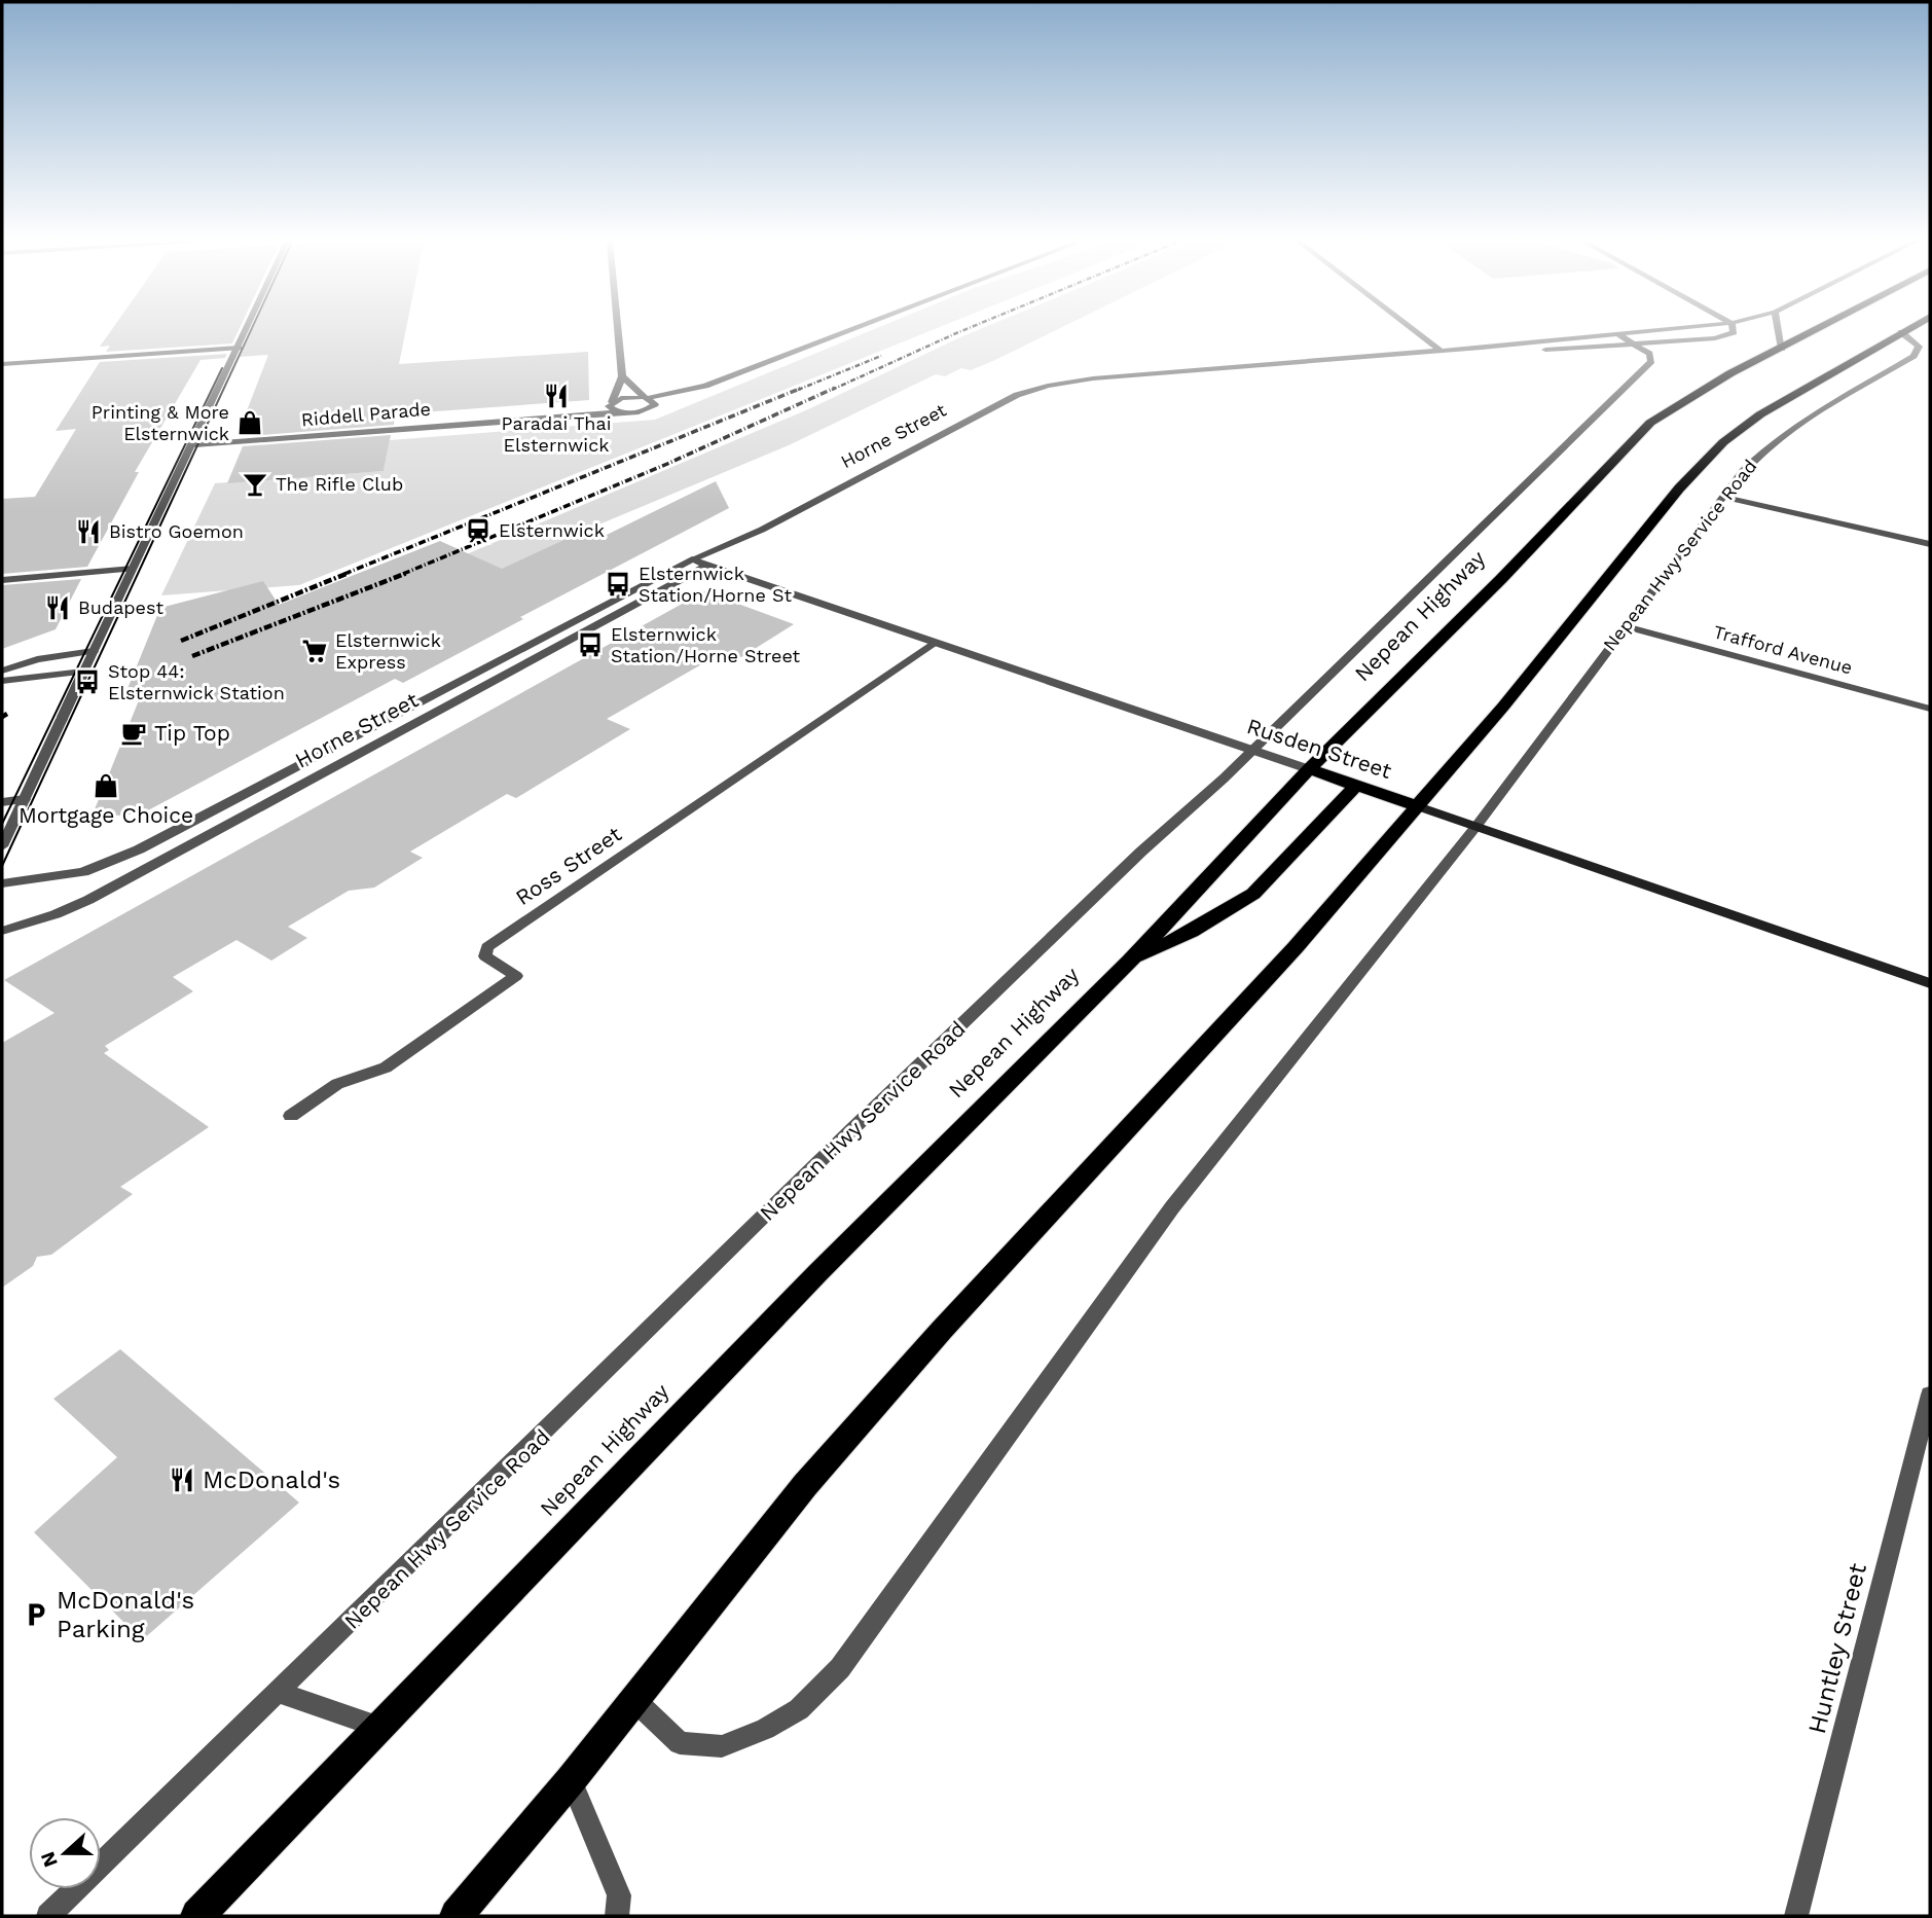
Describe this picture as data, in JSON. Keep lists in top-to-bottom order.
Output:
{
  "streets": {
    "highway": ["Nepean Highway", "Rusden Street"],
    "street": [
      "Riddell Parade",
      "Horne Street",
      "Nepean Hwy Service Road",
      "Trafford Avenue",
      "Ross Street",
      "Huntley Street"
    ]
  },
  "crossings": [
    ["Horne Street", "Rusden Street"],
    ["Nepean Hwy Service Road", "Trafford Avenue"],
    ["Nepean Hwy Service Road", "Rusden Street"],
    ["Nepean Highway", "Rusden Street"],
    ["Rusden Street", "Ross Street"]
  ],
  "places": {
    "restaurant": [
      "Paradai Thai Elsternwick",
      "Bistro Goemon",
      "Budapest",
      "McDonald's"
    ],
    "shop": ["Printing & More Elsternwick", "Mortgage Choice"],
    "bar": ["The Rifle Club"],
    "station": ["Elsternwick"],
    "bus stop": ["Elsternwick Station/Horne St", "Elsternwick Station/Horne Street", "Stop 44: Elsternwick Station"],
    "supermarket": ["Elsternwick Express"],
    "cafe": ["Tip Top"],
    "parking": ["McDonald's Parking"]
  },
  "north": "left"
}
